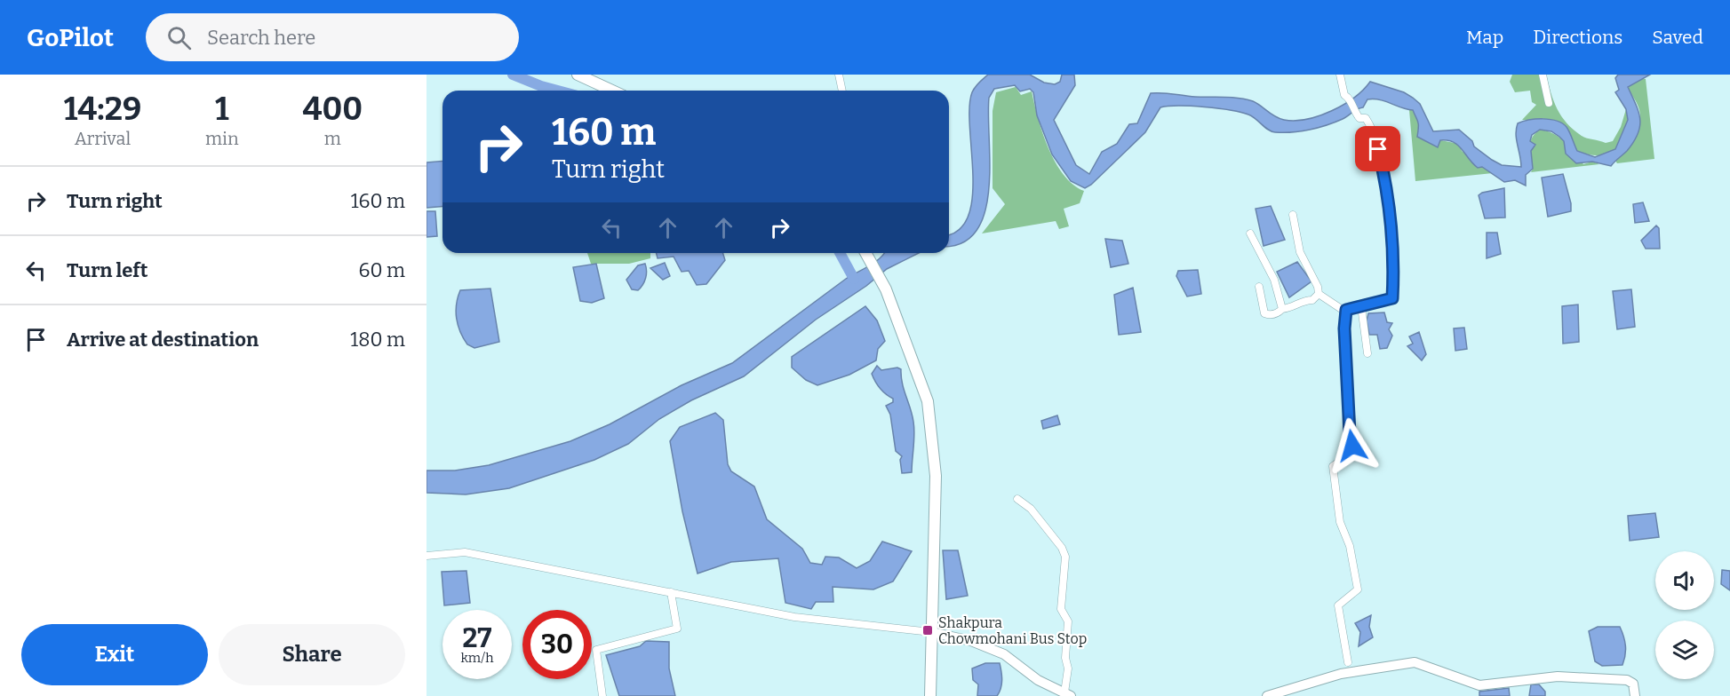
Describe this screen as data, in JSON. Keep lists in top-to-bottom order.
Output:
{
  "places": {
    "transit": ["Shakpura Chowmohani Bus Stop"]
  },
  "page": {
    "header": "GoPilot",
    "search": "Search here",
    "nav": ["Map", "Directions", "Saved"],
    "eta": [
      "14:29",
      "Arrival",
      "1",
      "min",
      "400",
      "m"
    ],
    "turn": ["160 m", "Turn right"],
    "list": [
      {
        "name": "Turn right",
        "value": "160 m"
      },
      {
        "name": "Turn left",
        "value": "60 m"
      },
      {
        "name": "Arrive at destination",
        "value": "180 m"
      }
    ],
    "speed": "27 km/h",
    "limit": "30",
    "buttons": ["Exit", "Share"]
  }
}
